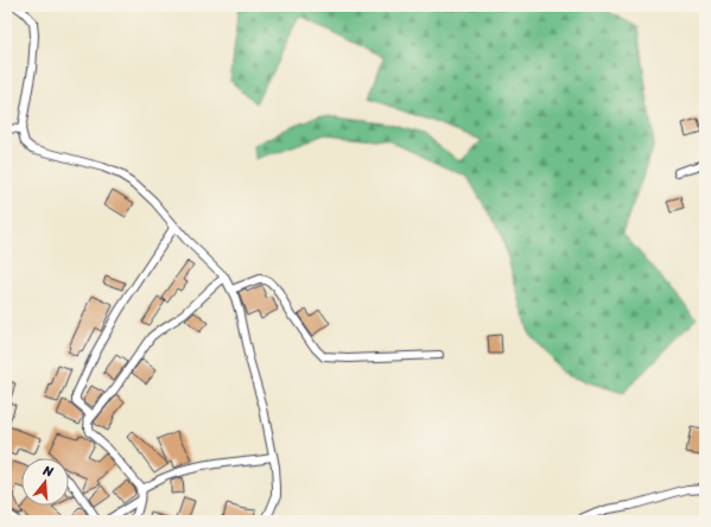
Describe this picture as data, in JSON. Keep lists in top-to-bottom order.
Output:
{
  "north": "top"
}
